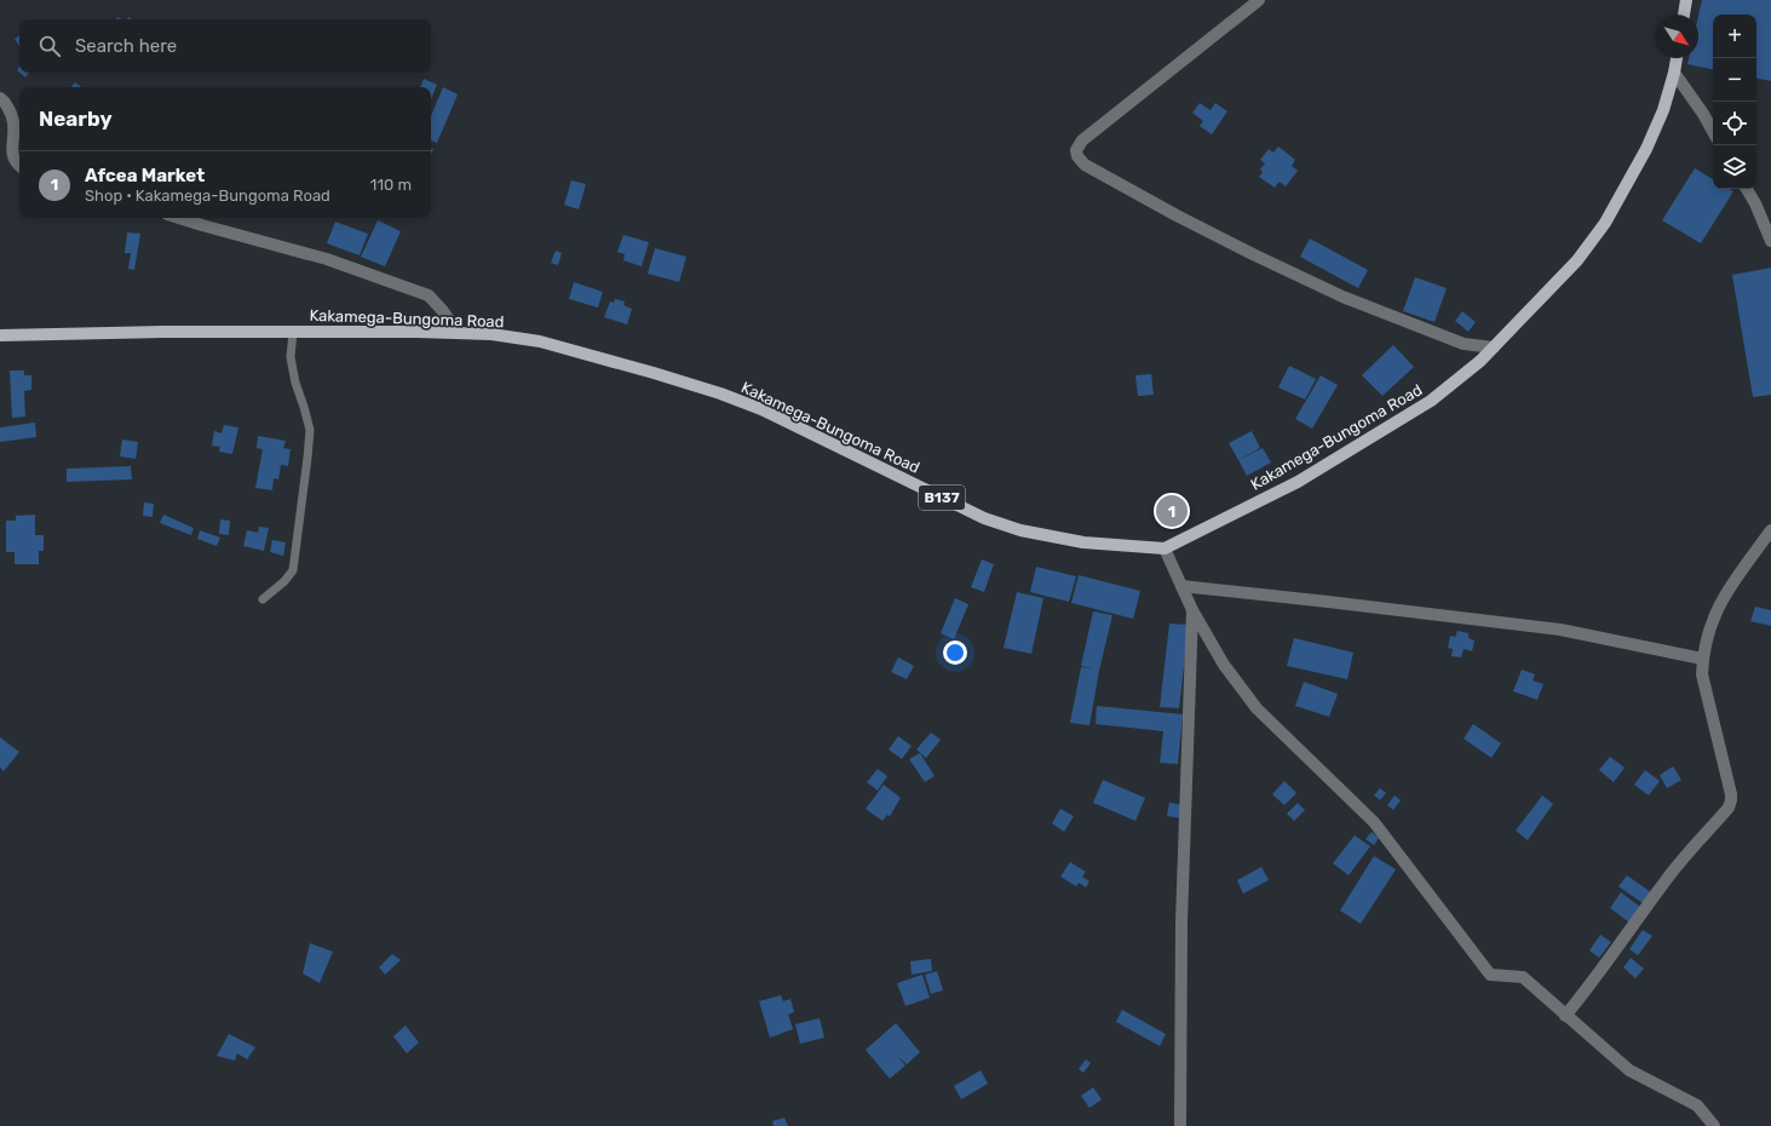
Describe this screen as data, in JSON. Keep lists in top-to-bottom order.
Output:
{
  "streets": {
    "main road": ["Kakamega-Bungoma Road", "B137"]
  },
  "north": "bottom right",
  "page": {
    "map_buttons": ["+", "−"],
    "search": "Search here",
    "heading": "Nearby",
    "list": [
      {
        "mark": "1",
        "name": "Afcea Market",
        "note": "Shop · Kakamega-Bungoma Road",
        "value": "110 m"
      }
    ],
    "pins": "1"
  }
}
